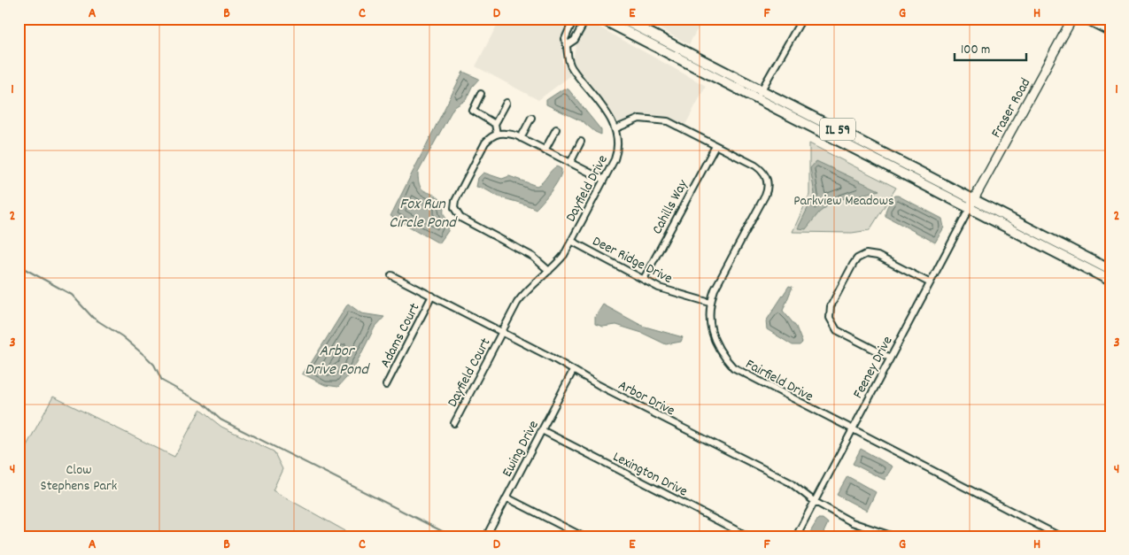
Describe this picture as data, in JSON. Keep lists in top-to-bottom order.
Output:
{
  "streets": {
    "main road": ["IL 59"],
    "street": [
      "Fraser Road",
      "Dayfield Drive",
      "Cahills Way",
      "Deer Ridge Drive",
      "Adams Court",
      "Feeney Drive",
      "Dayfield Court",
      "Fairfield Drive",
      "Arbor Drive",
      "Ewing Drive",
      "Lexington Drive"
    ]
  },
  "crossings": [
    ["Fraser Road", "IL 59"],
    ["Fraser Road", "Feeney Drive"],
    ["IL 59", "Feeney Drive"],
    ["Dayfield Drive", "Deer Ridge Drive"],
    ["Dayfield Drive", "Dayfield Court"],
    ["Dayfield Drive", "Fairfield Drive"],
    ["Dayfield Drive", "Arbor Drive"],
    ["Cahills Way", "Deer Ridge Drive"],
    ["Cahills Way", "Fairfield Drive"],
    ["Deer Ridge Drive", "Fairfield Drive"],
    ["Adams Court", "Arbor Drive"],
    ["Feeney Drive", "Fairfield Drive"],
    ["Feeney Drive", "Arbor Drive"],
    ["Dayfield Court", "Arbor Drive"],
    ["Arbor Drive", "Ewing Drive"],
    ["Ewing Drive", "Lexington Drive"]
  ],
  "water": ["Fox Run Circle Pond", "Arbor Drive Pond"],
  "parks": ["Parkview Meadows", "Clow Stephens Park"],
  "scale_bar": "100 m",
  "grid": {
    "columns": [
      "A",
      "B",
      "C",
      "D",
      "E",
      "F",
      "G",
      "H"
    ],
    "rows": [
      "1",
      "2",
      "3",
      "4"
    ]
  }
}
